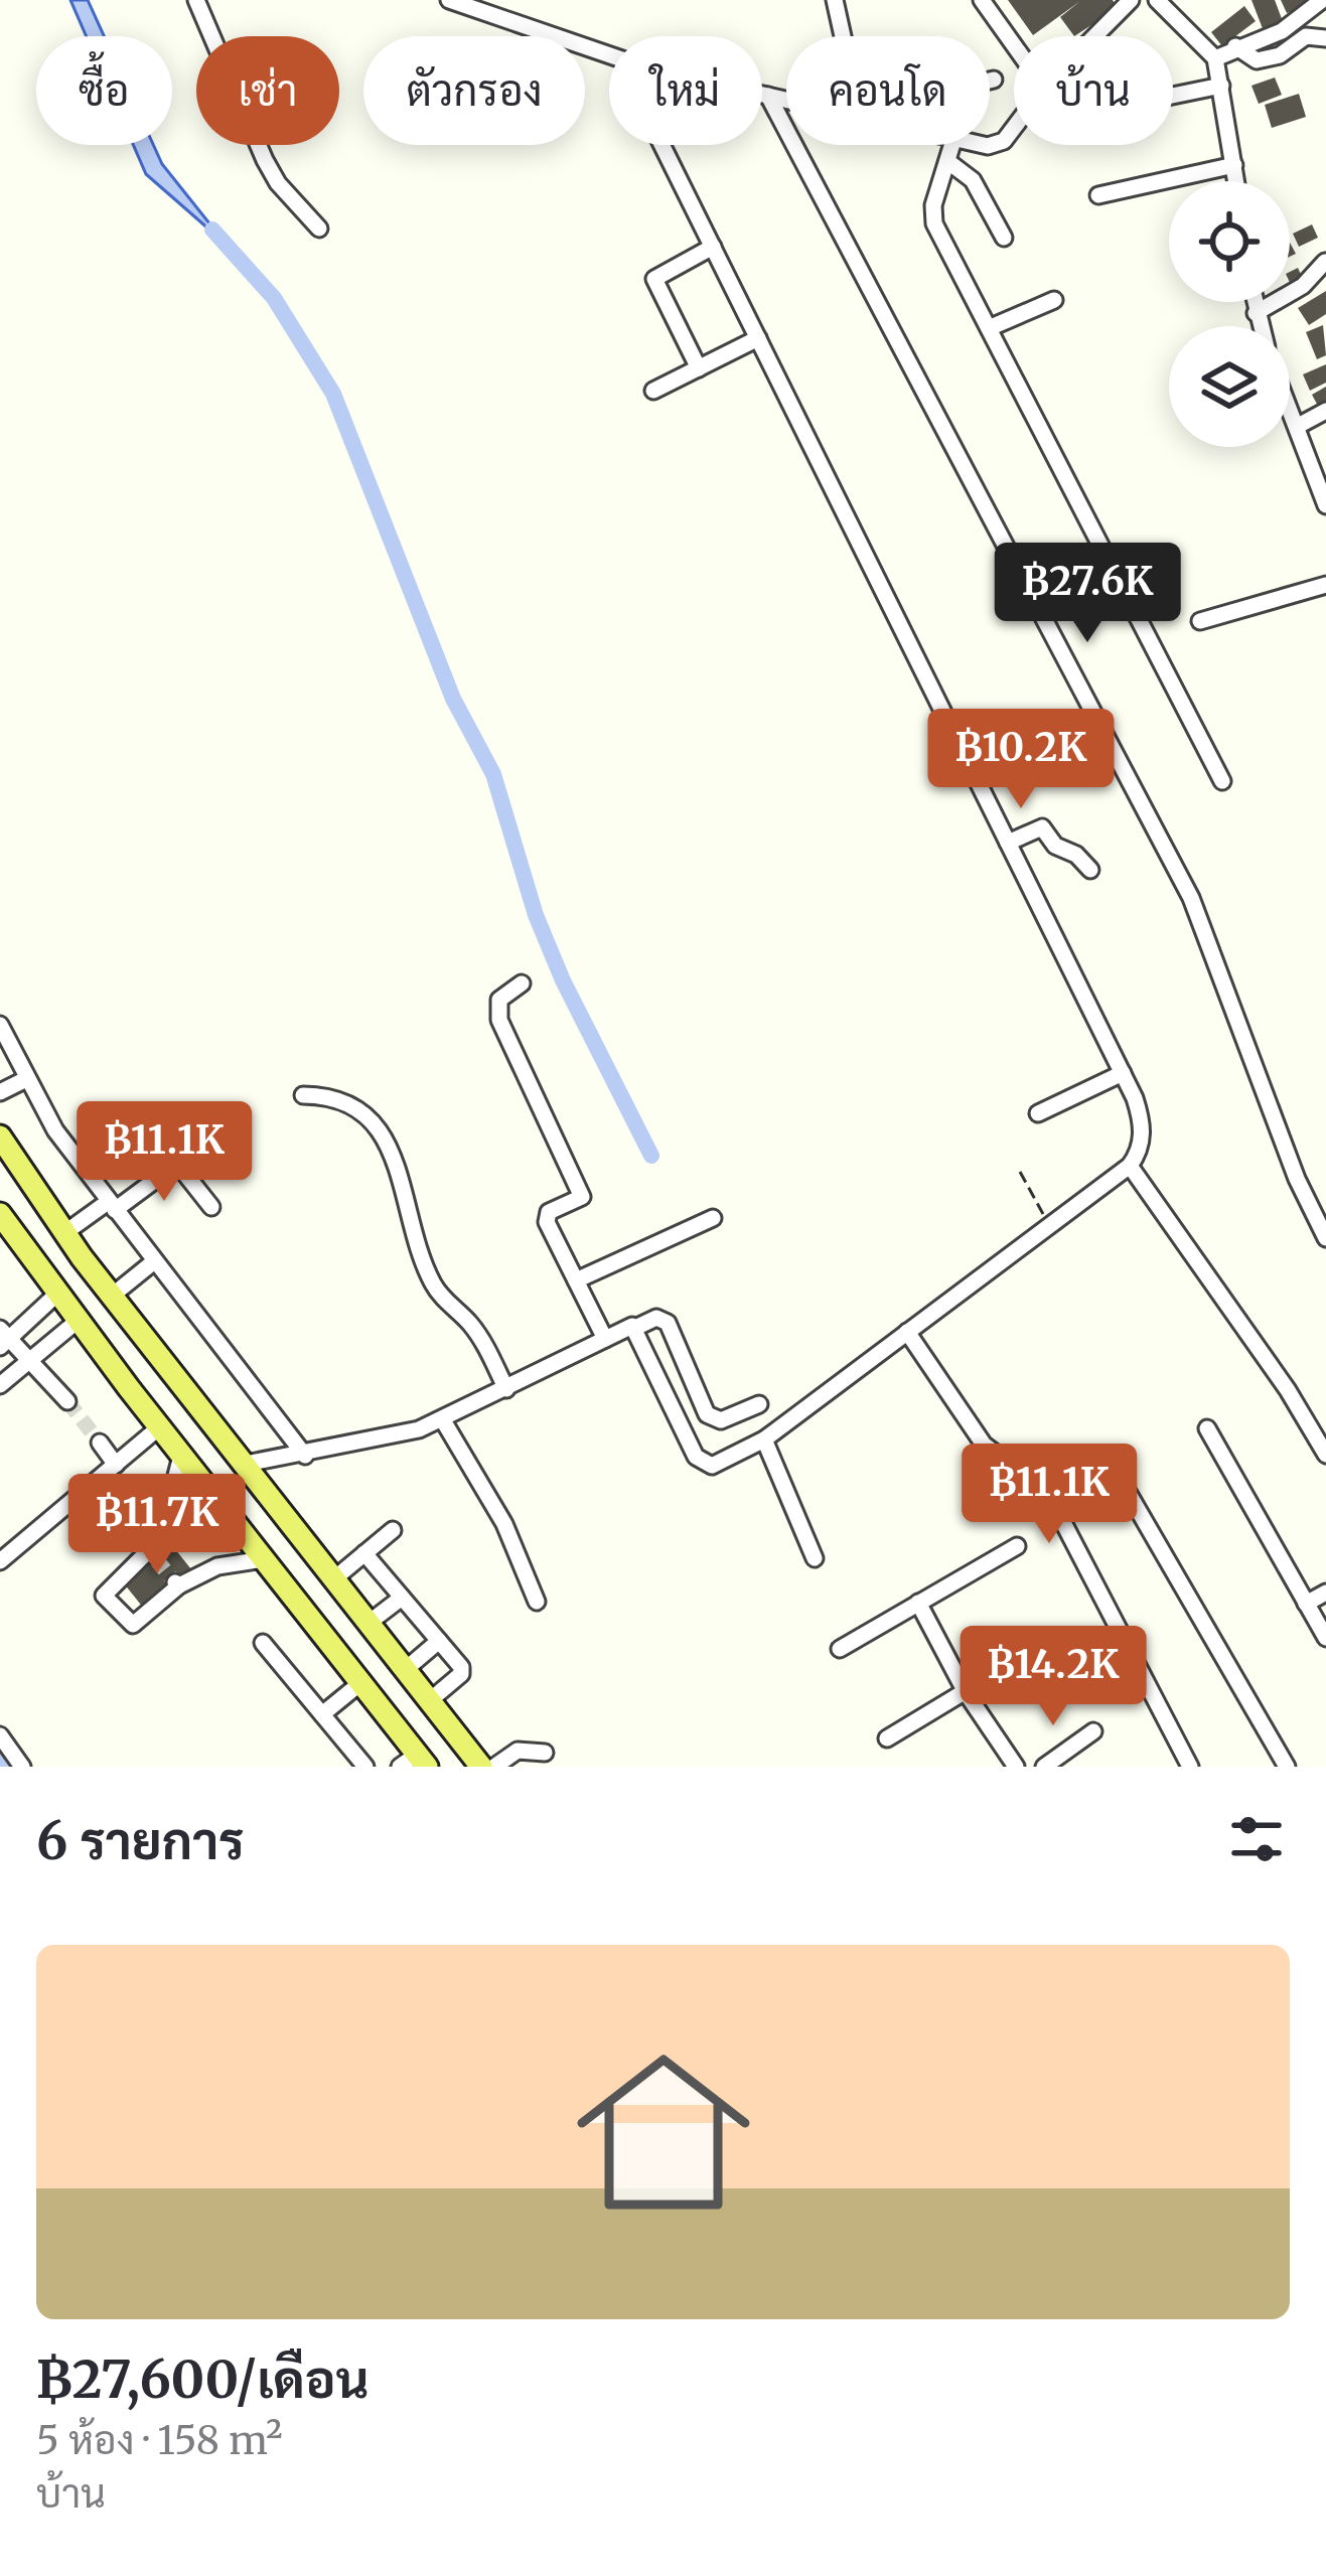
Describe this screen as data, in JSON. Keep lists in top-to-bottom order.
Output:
{
  "page": {
    "chip": [
      "ซื้อ",
      "เช่า",
      "ตัวกรอง",
      "ใหม่",
      "คอนโด",
      "บ้าน"
    ],
    "price": [
      "฿27.6K",
      "฿10.2K",
      "฿11.1K",
      "฿11.1K",
      "฿11.7K",
      "฿14.2K"
    ],
    "heading": "6 รายการ",
    "list": [
      {
        "name": "฿27,600/เดือน",
        "note": "5 ห้อง · 158 m² · บ้าน"
      }
    ]
  }
}
